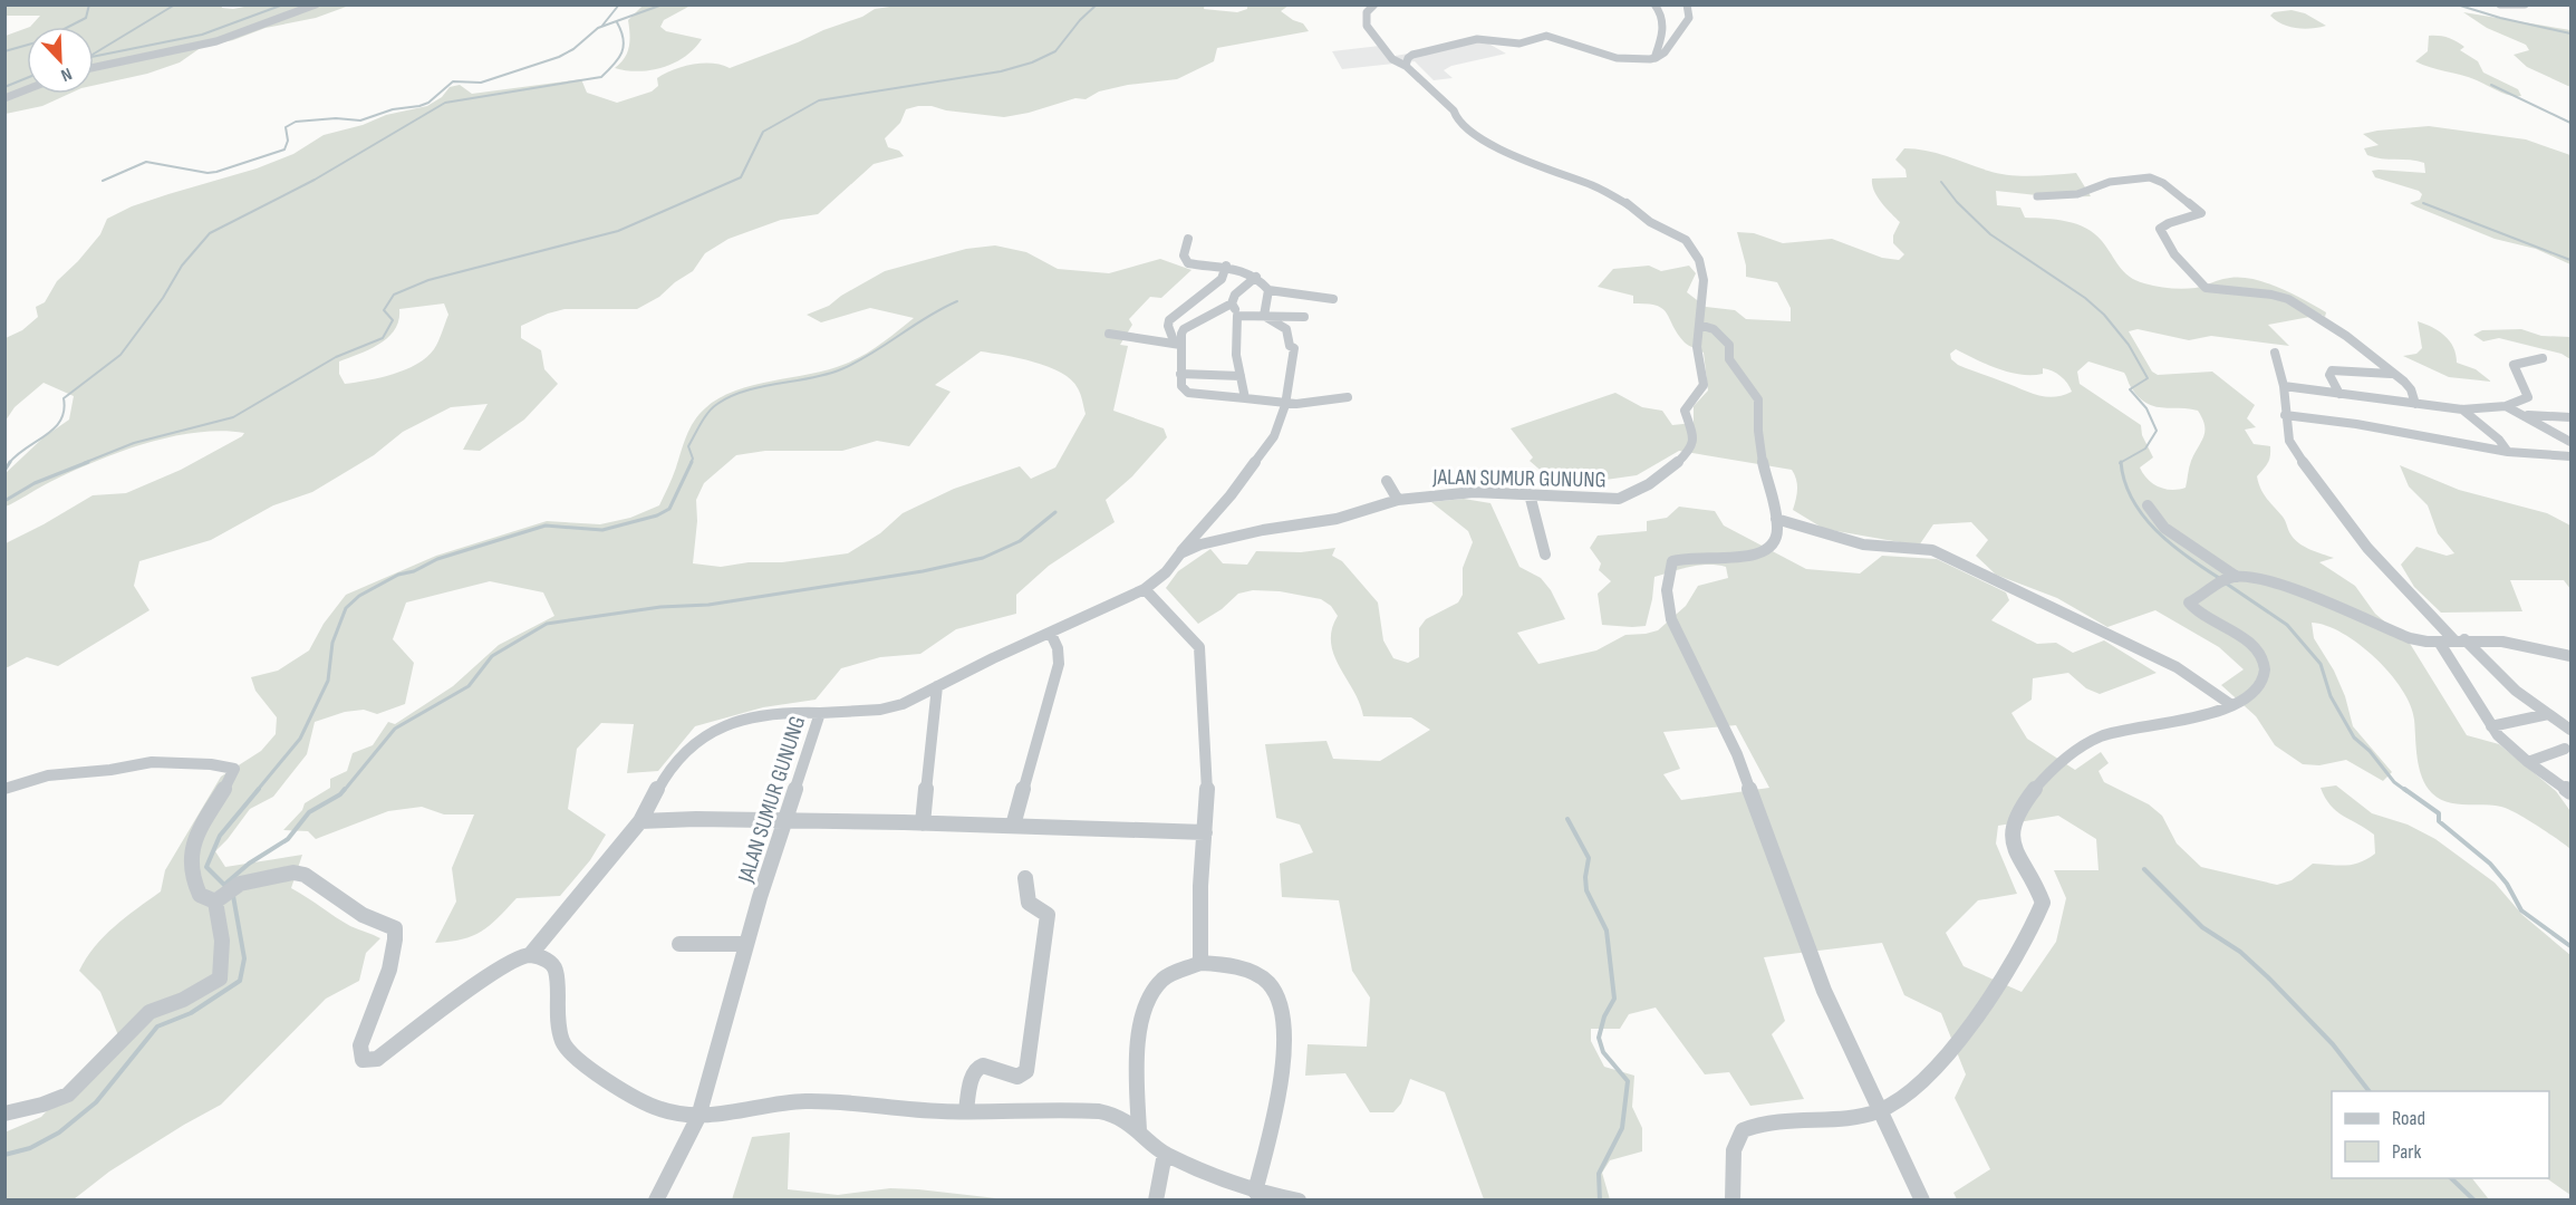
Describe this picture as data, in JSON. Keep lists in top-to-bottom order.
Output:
{
  "streets": {
    "street": ["JALAN SUMUR GUNUNG"]
  },
  "legend": ["Road", "Park"],
  "north": "bottom right"
}
